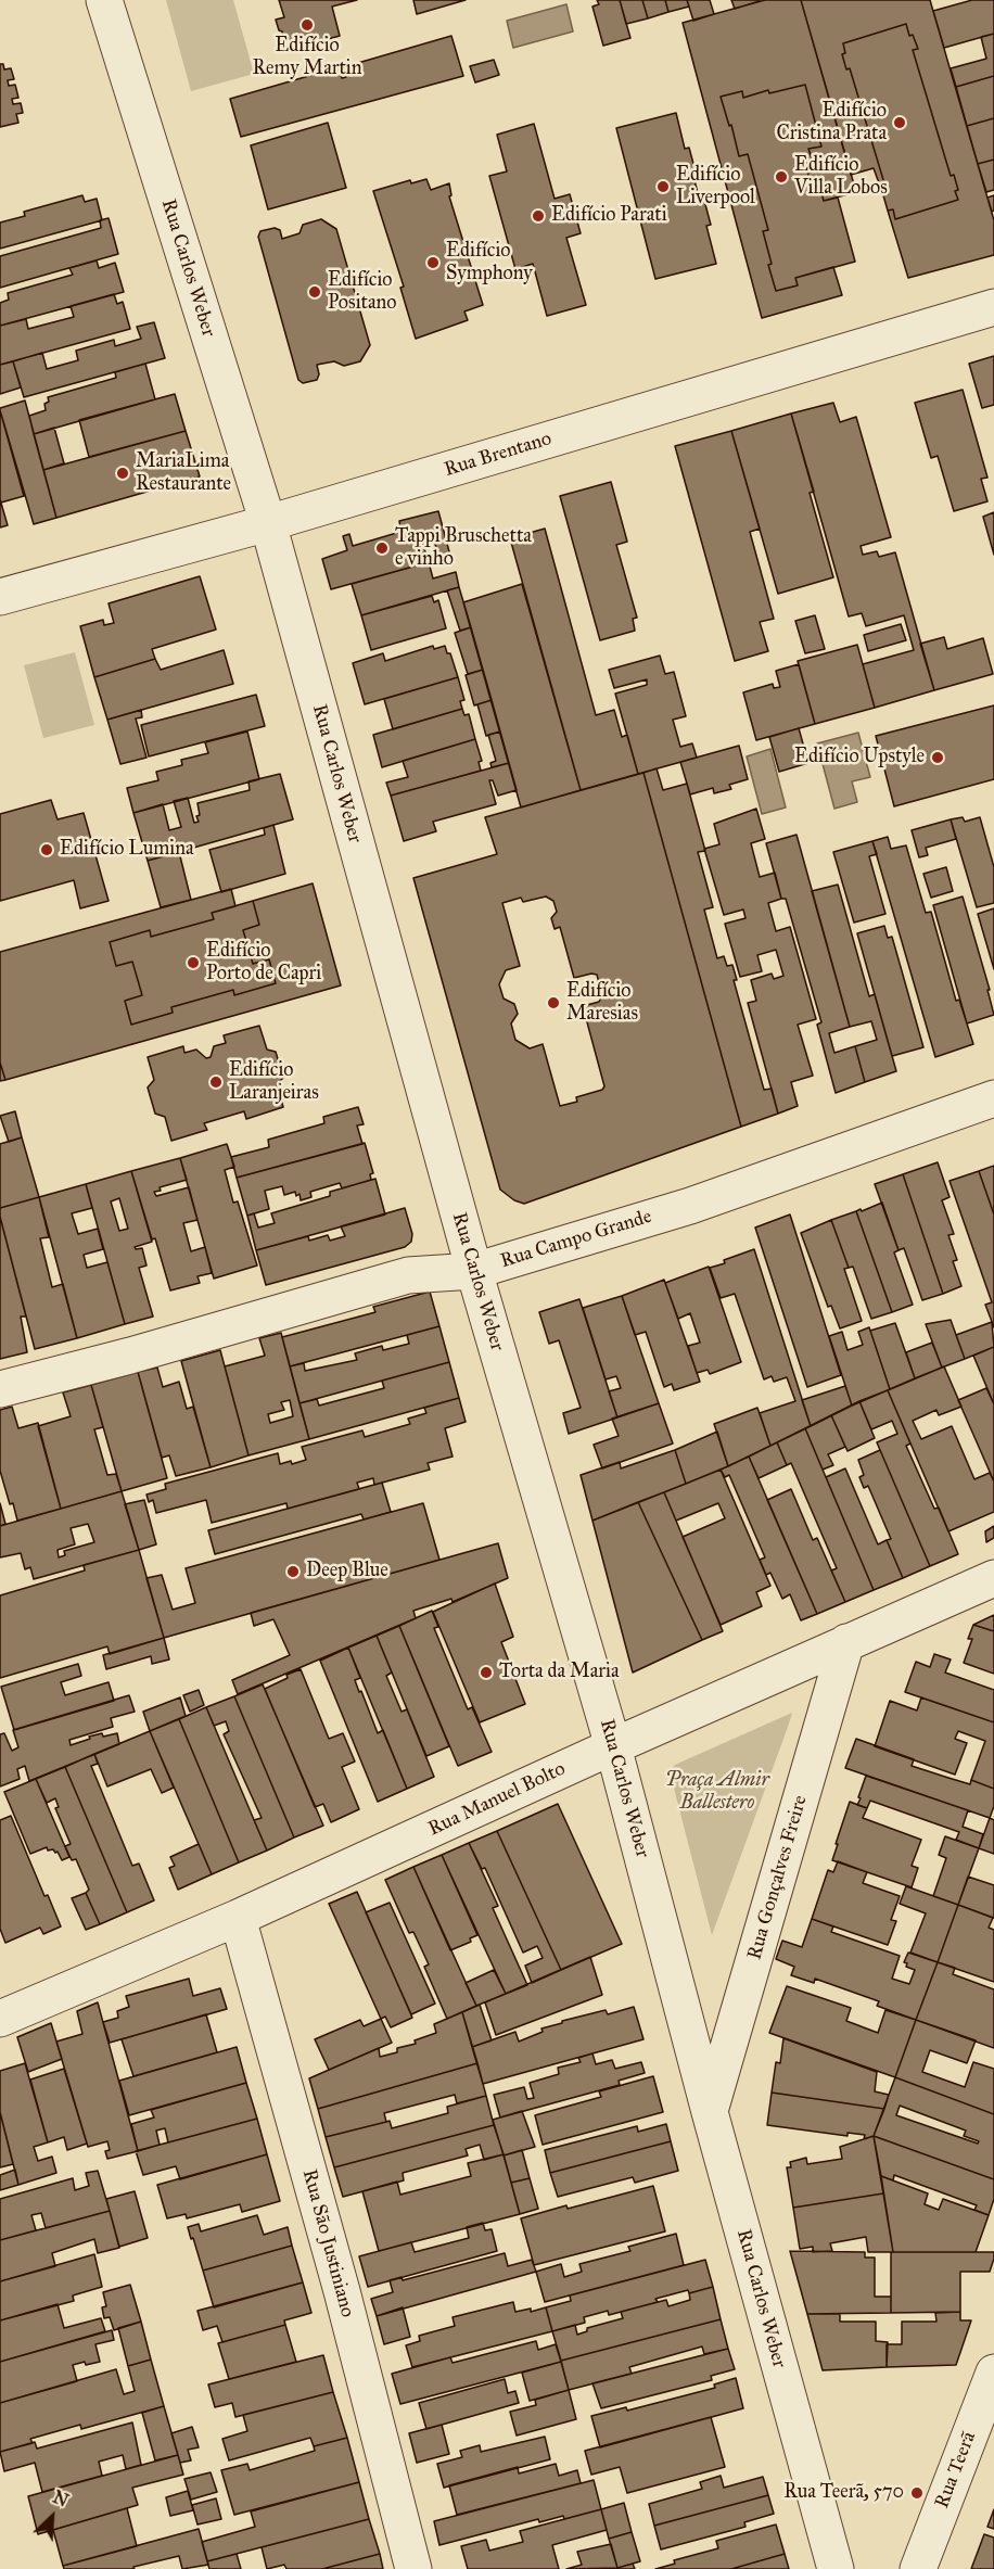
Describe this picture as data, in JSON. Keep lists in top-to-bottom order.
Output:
{
  "streets": {
    "street": [
      "Rua Carlos Weber",
      "Rua Brentano",
      "Rua Campo Grande",
      "Rua Manuel Bolto",
      "Rua Gonçalves Freire",
      "Rua São Justiniano",
      "Rua Teerã"
    ]
  },
  "crossings": [
    ["Rua Carlos Weber", "Rua Brentano"],
    ["Rua Carlos Weber", "Rua Campo Grande"],
    ["Rua Carlos Weber", "Rua Manuel Bolto"],
    ["Rua Carlos Weber", "Rua Gonçalves Freire"],
    ["Rua Manuel Bolto", "Rua Gonçalves Freire"],
    ["Rua Manuel Bolto", "Rua São Justiniano"]
  ],
  "parks": ["Praça Almir Ballestero"],
  "places": [
    "Edifício Remy Martin",
    "Edifício Cristina Prata",
    "Edifício Villa Lobos",
    "Edifício Liverpool",
    "Edifício Parati",
    "Edifício Symphony",
    "Edifício Positano",
    "MariaLima Restaurante",
    "Tappi Bruschetta e vinho",
    "Edifício Upstyle",
    "Edifício Lumina",
    "Edifício Porto de Capri",
    "Edifício Maresias",
    "Edifício Laranjeiras",
    "Deep Blue",
    "Torta da Maria",
    "Rua Teerã, 570"
  ],
  "north": "top right"
}
